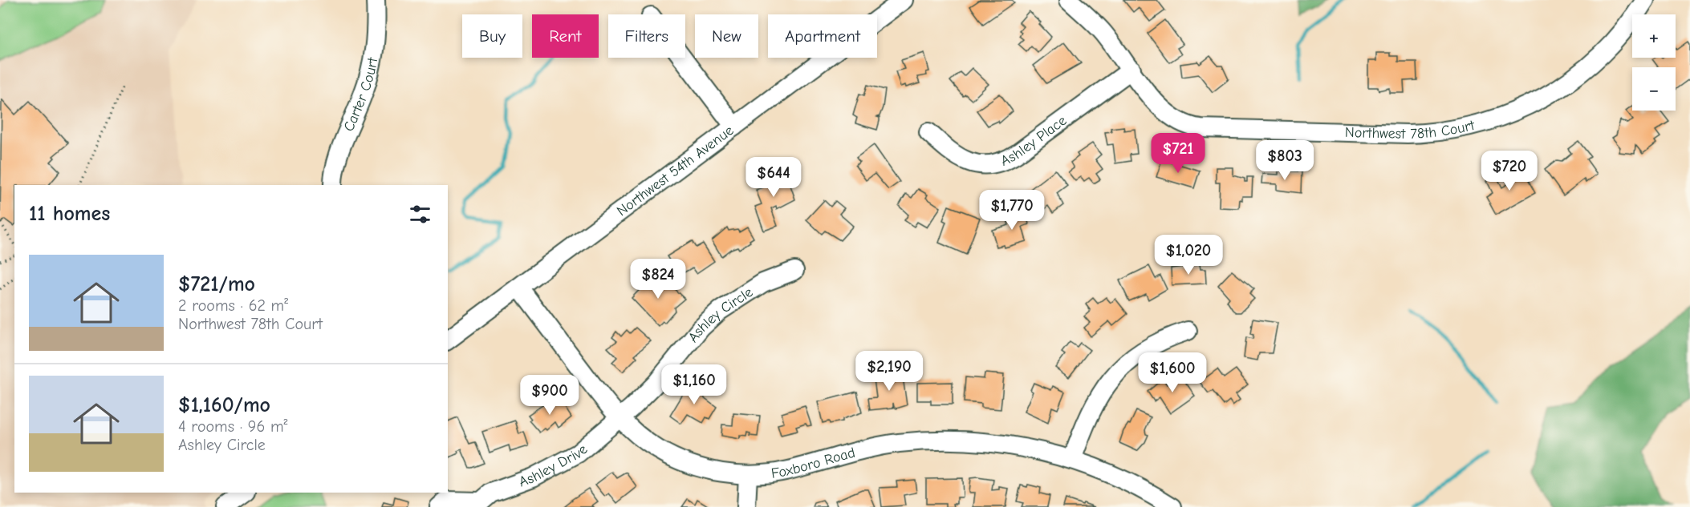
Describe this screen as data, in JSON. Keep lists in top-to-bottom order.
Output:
{
  "streets": {
    "street": [
      "Carter Court",
      "Northwest 78th Court",
      "Ashley Place",
      "Northwest 54th Avenue",
      "Ashley Circle",
      "Foxboro Road",
      "Ashley Drive"
    ]
  },
  "crossings": [
    ["Northwest 78th Court", "Ashley Place"],
    ["Northwest 54th Avenue", "Foxboro Road"],
    ["Ashley Circle", "Foxboro Road"],
    ["Ashley Circle", "Ashley Drive"],
    ["Foxboro Road", "Ashley Drive"]
  ],
  "page": {
    "map_buttons": ["+", "−"],
    "chip": [
      "Buy",
      "Rent",
      "Filters",
      "New",
      "Apartment"
    ],
    "price": [
      "$721",
      "$803",
      "$720",
      "$644",
      "$1,770",
      "$1,020",
      "$824",
      "$2,190",
      "$1,600",
      "$1,160",
      "$900"
    ],
    "heading": "11 homes",
    "list": [
      {
        "name": "$721/mo",
        "note": "2 rooms · 62 m² · Northwest 78th Court"
      },
      {
        "name": "$1,160/mo",
        "note": "4 rooms · 96 m² · Ashley Circle"
      }
    ]
  }
}
